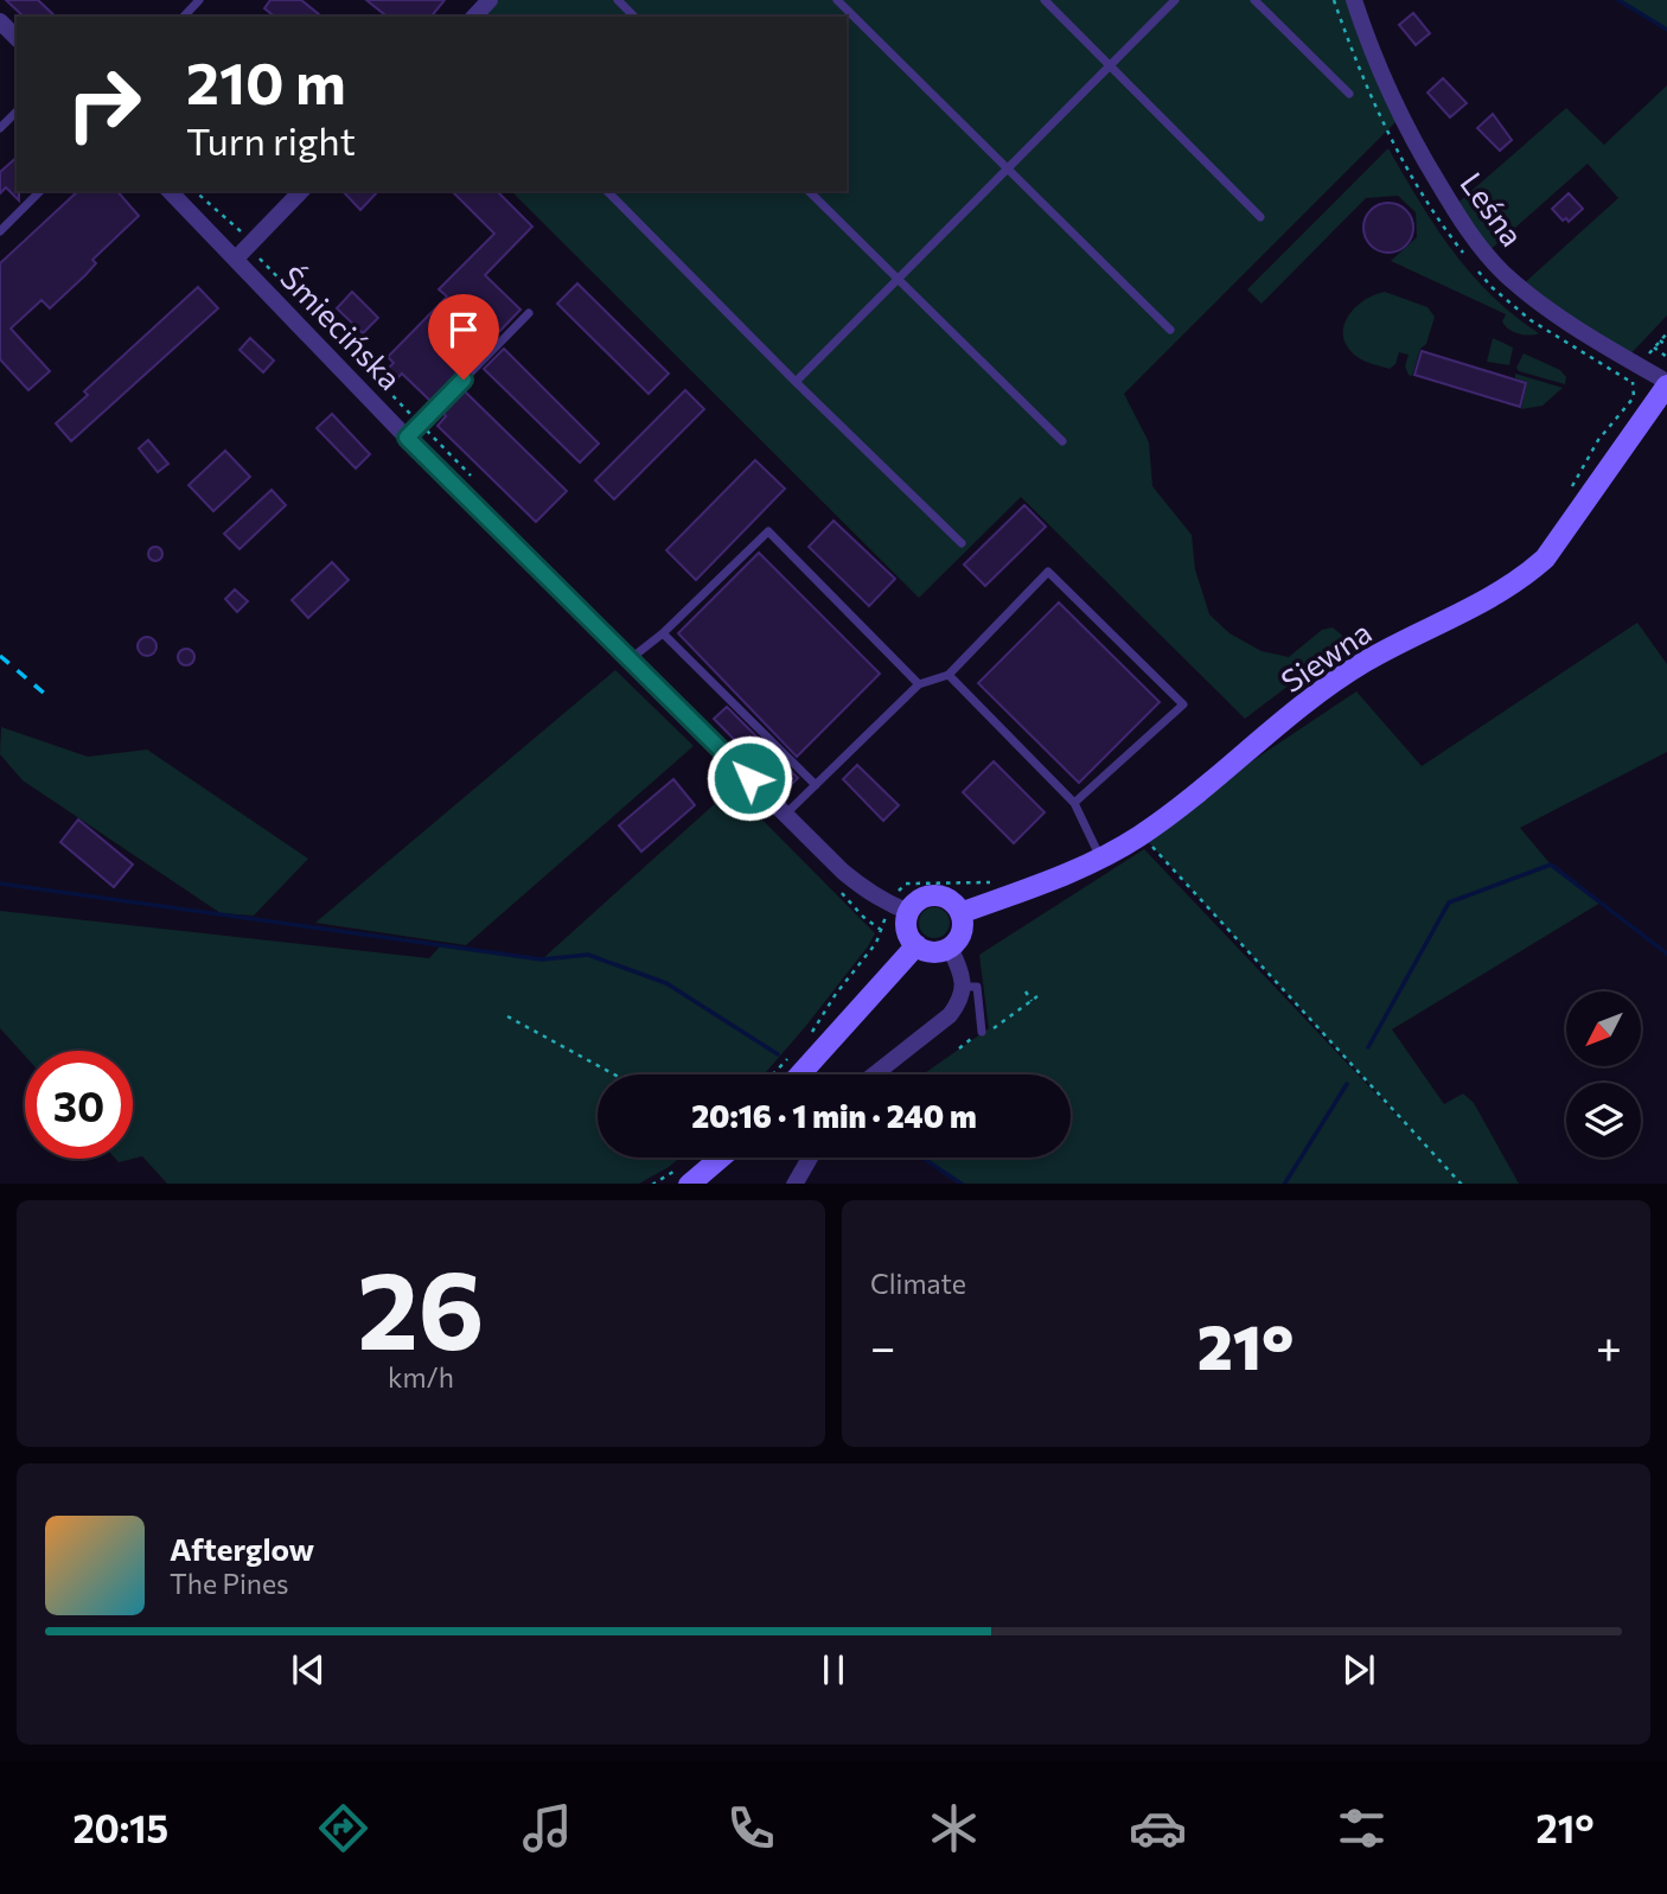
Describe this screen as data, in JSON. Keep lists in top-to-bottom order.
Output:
{
  "streets": {
    "main road": ["Siewna"],
    "street": ["Leśna", "Śmiecińska"]
  },
  "crossings": [
    ["Leśna", "Siewna"],
    ["Śmiecińska", "Siewna"]
  ],
  "north": "bottom left",
  "page": {
    "turn": ["210 m", "Turn right"],
    "limit": "30",
    "trip": "20:16 · 1 min · 240 m",
    "tile": [
      ["26", "km/h"],
      "Climate"
    ],
    "heat": ["−", "21°", "+"],
    "song": ["Afterglow", "The Pines"],
    "tabs": ["20:15", "21°"]
  }
}
